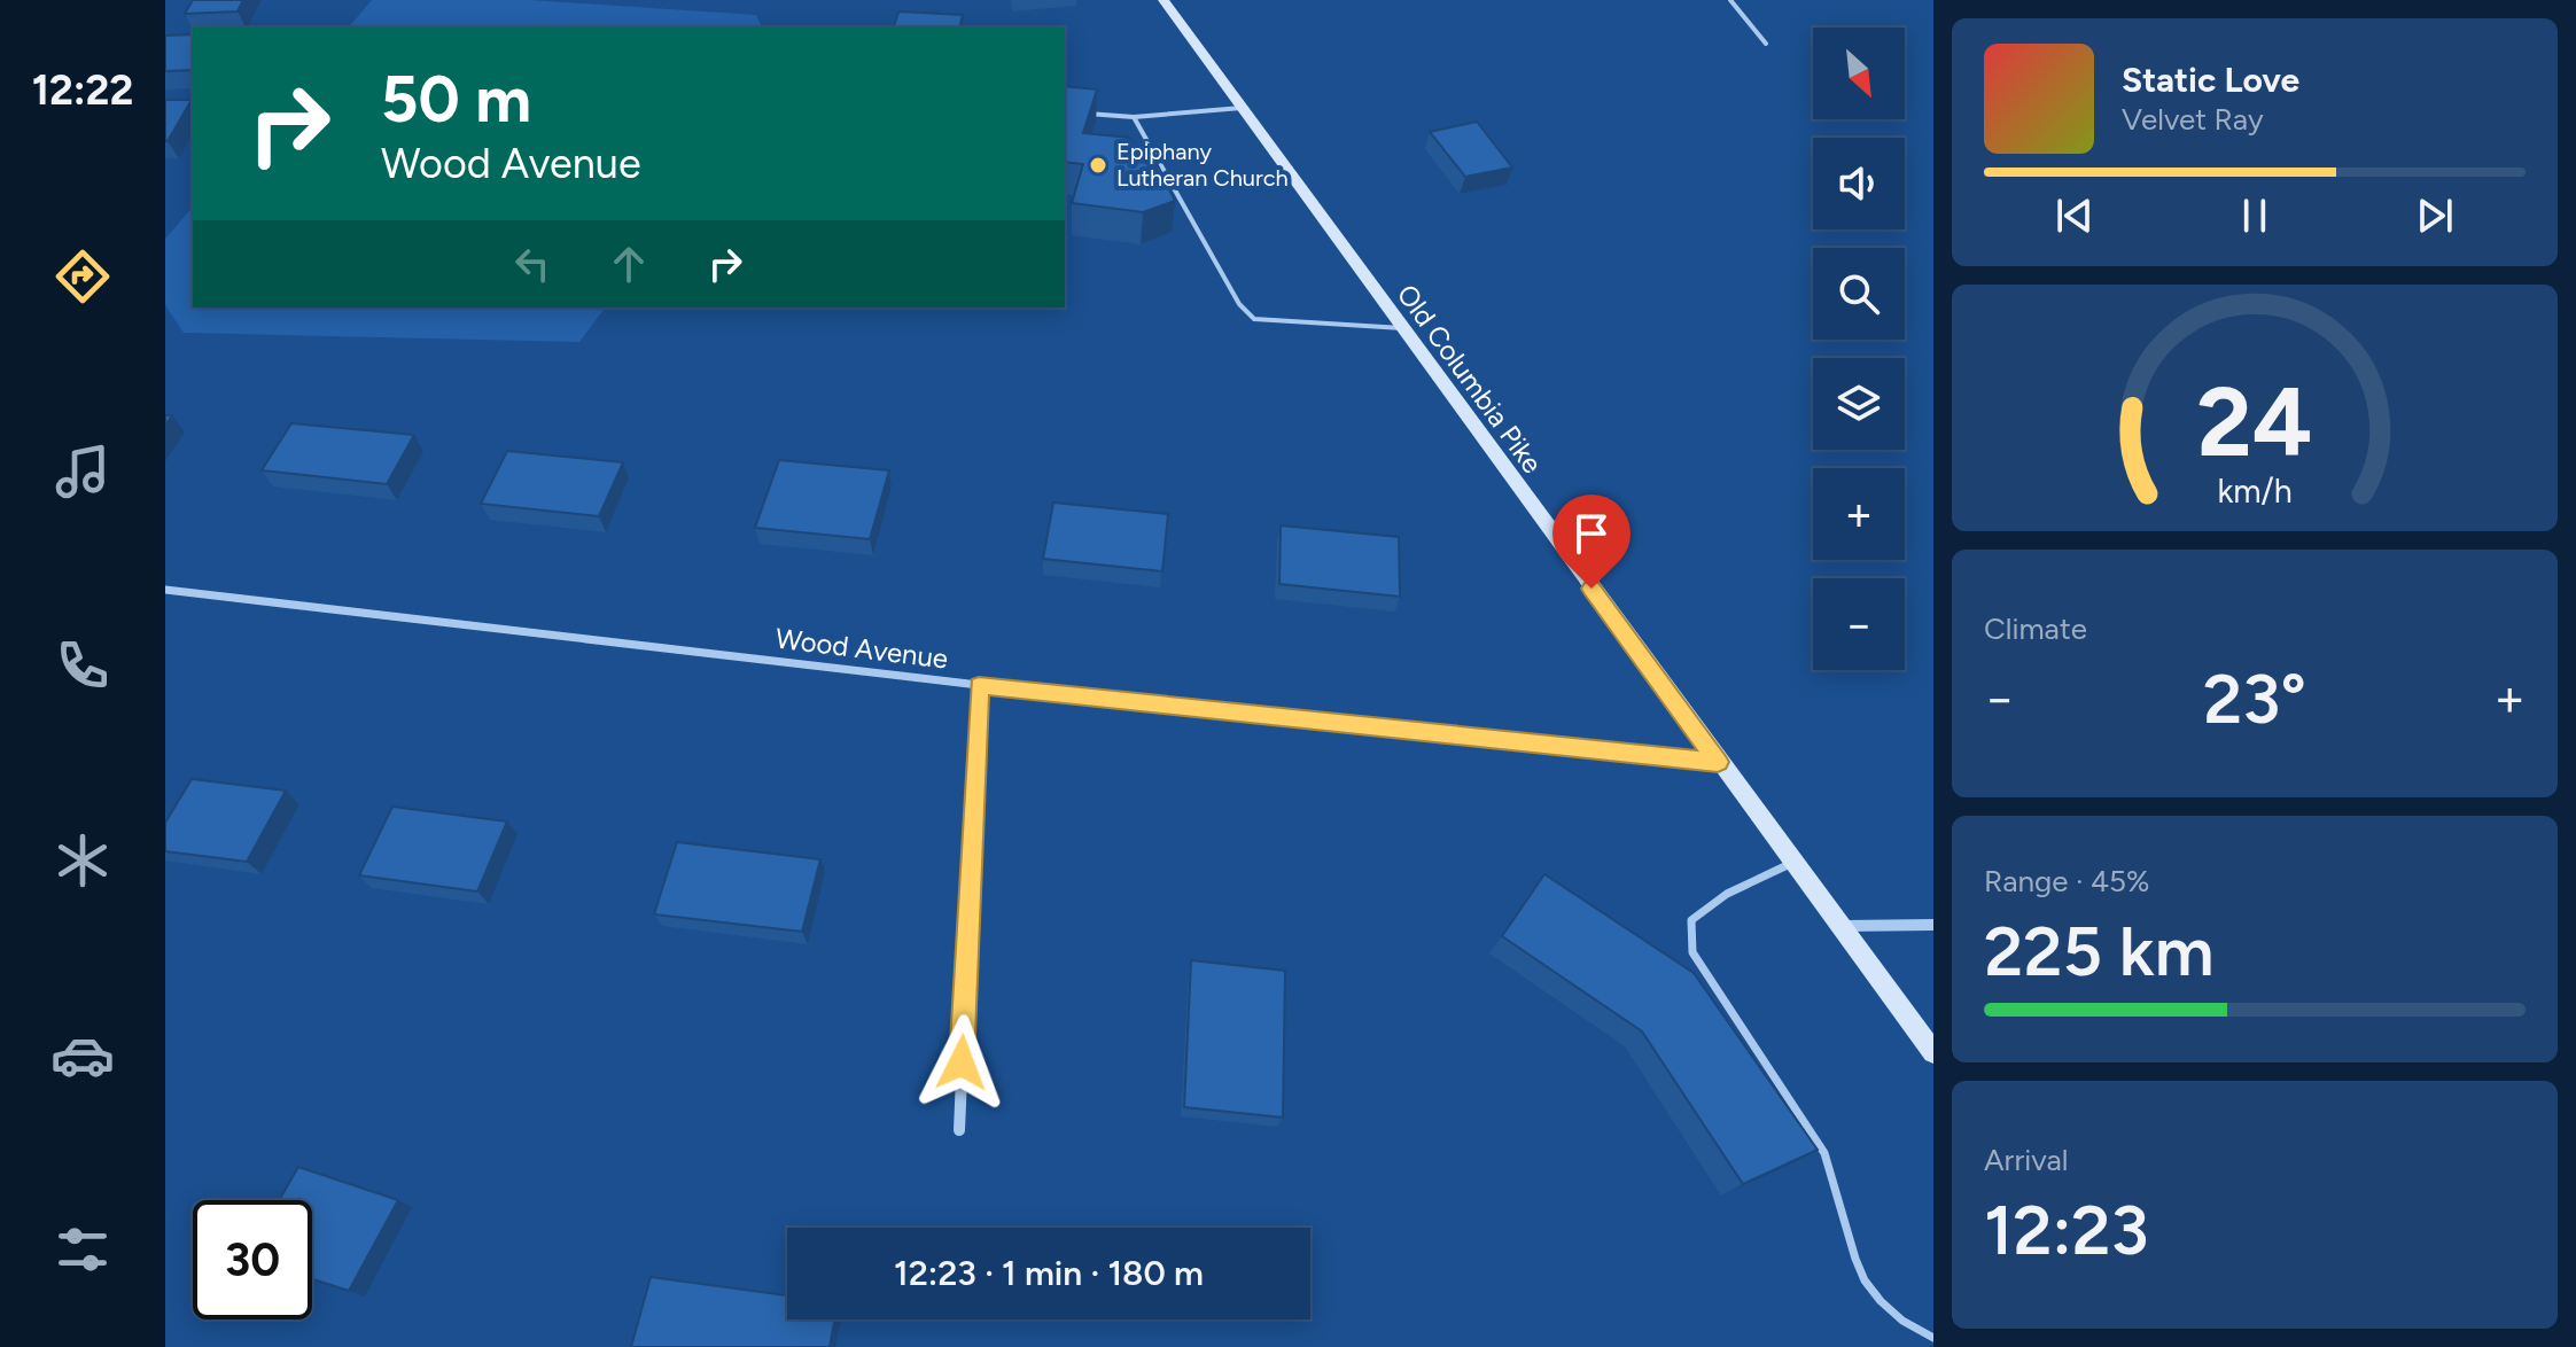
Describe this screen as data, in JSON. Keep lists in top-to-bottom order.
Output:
{
  "streets": {
    "main road": ["Old Columbia Pike"],
    "street": ["Wood Avenue"]
  },
  "crossings": [
    ["Old Columbia Pike", "Wood Avenue"]
  ],
  "places": ["Epiphany Lutheran Church"],
  "north": "bottom right",
  "page": {
    "tabs": "12:22",
    "map_buttons": ["+", "−"],
    "turn": ["50 m", "Wood Avenue"],
    "song": ["Static Love", "Velvet Ray"],
    "tile": [
      "Climate",
      ["Range · 45%", "225 km"],
      ["Arrival", "12:23"]
    ],
    "heat": ["−", "23°", "+"],
    "limit": "30",
    "trip": "12:23 · 1 min · 180 m",
    "gauge": ["24", "km/h"]
  }
}
